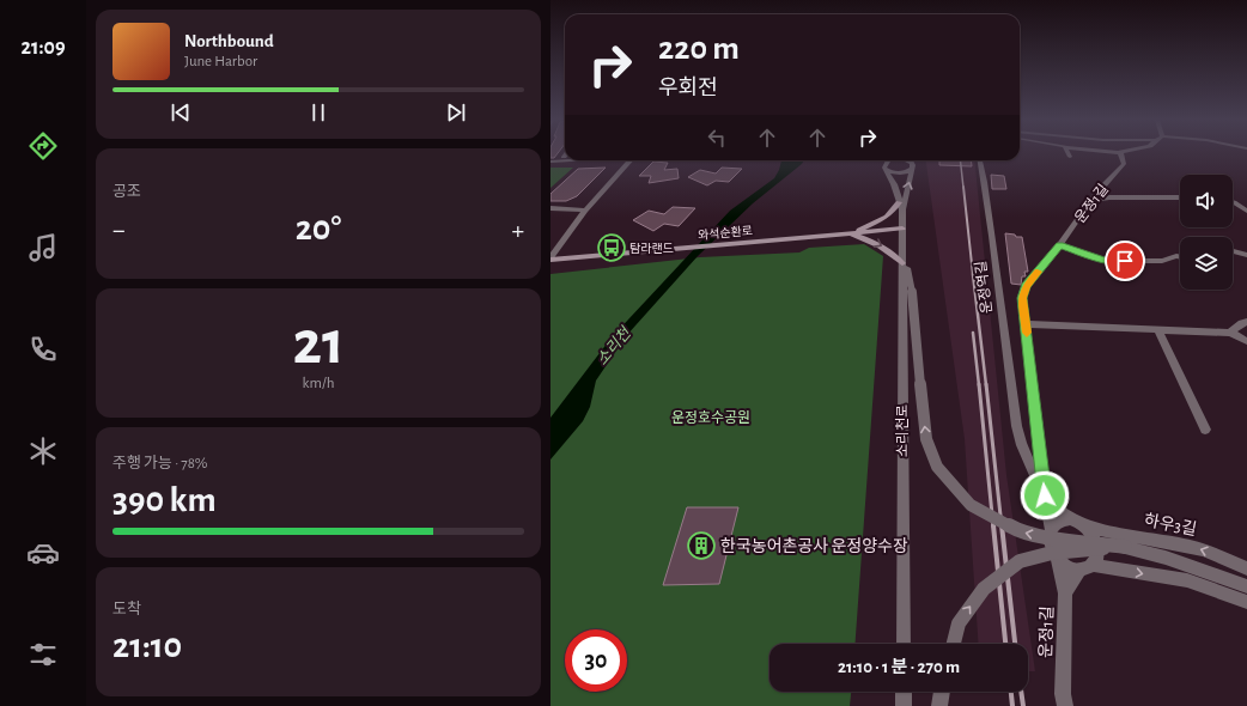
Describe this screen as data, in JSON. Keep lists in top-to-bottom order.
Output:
{
  "streets": {
    "street": [
      "운정1길",
      "와석순환로",
      "운정역길",
      "소리천로",
      "하우3길"
    ]
  },
  "crossings": [
    ["운정1길", "운정역길"],
    ["운정1길", "하우3길"],
    ["와석순환로", "소리천로"]
  ],
  "water": ["소리천"],
  "parks": ["운정호수공원"],
  "places": {
    "bus stop": ["탐라랜드"],
    "building": ["한국농어촌공사 운정양수장"]
  },
  "page": {
    "tabs": "21:09",
    "turn": ["220 m", "우회전"],
    "song": ["Northbound", "June Harbor"],
    "tile": [
      "공조",
      ["21", "km/h"],
      ["주행 가능 · 78%", "390 km"],
      ["도착", "21:10"]
    ],
    "heat": ["−", "20°", "+"],
    "limit": "30",
    "trip": "21:10 · 1 분 · 270 m"
  }
}
